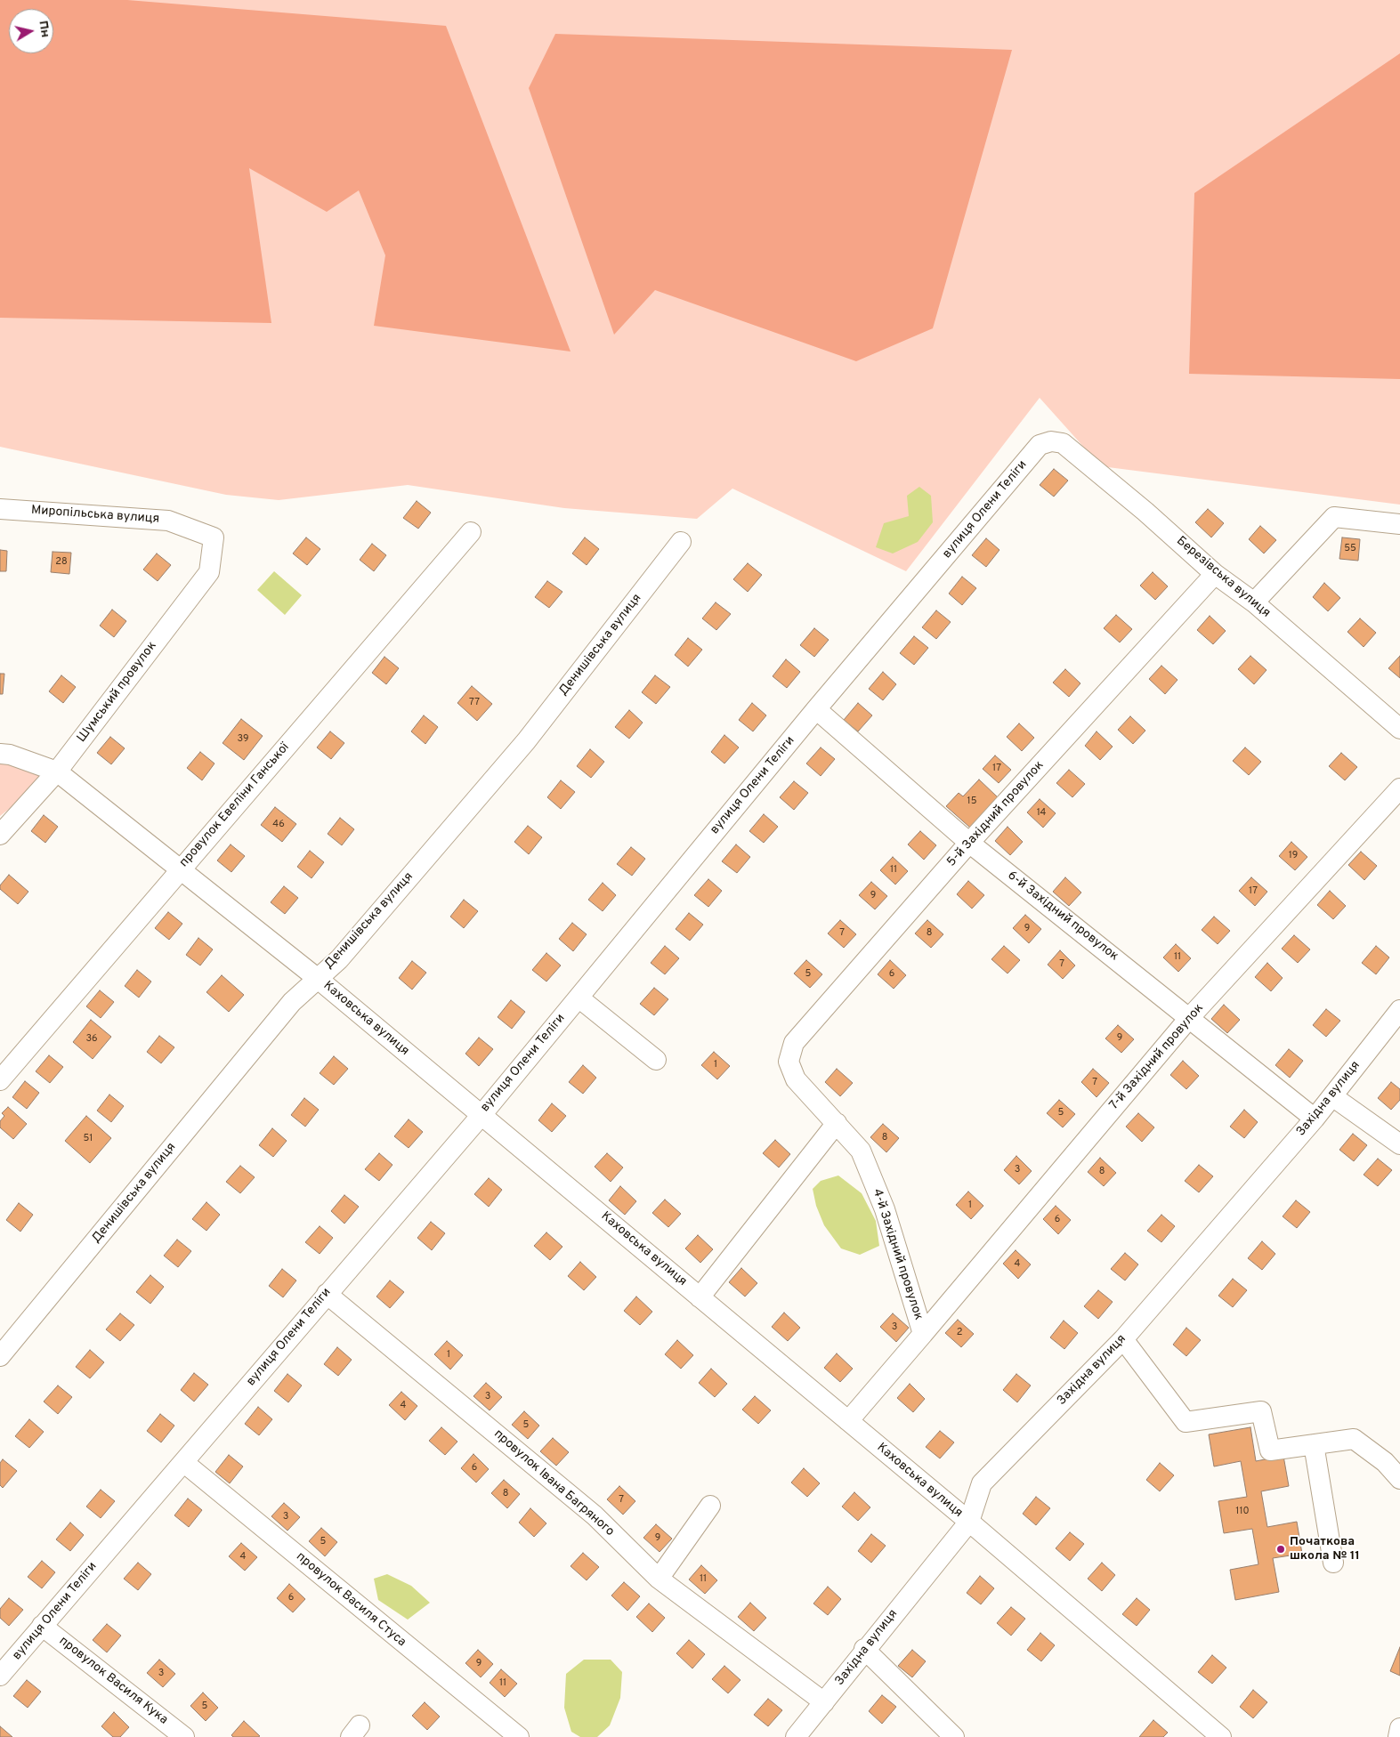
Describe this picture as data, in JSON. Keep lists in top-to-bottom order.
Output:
{
  "streets": {
    "street": [
      "вулиця Олени Теліги",
      "Миропільська вулиця",
      "Березівська вулиця",
      "Денишівська вулиця",
      "Шумський провулок",
      "провулок Евеліни Ганської",
      "5-й Західний провулок",
      "6-й Західний провулок",
      "Каховська вулиця",
      "7-й Західний провулок",
      "Західна вулиця",
      "4-й Західний провулок",
      "провулок Івана Багряного",
      "провулок Василя Стуса",
      "провулок Василя Кука"
    ]
  },
  "crossings": [
    ["вулиця Олени Теліги", "Березівська вулиця"],
    ["вулиця Олени Теліги", "6-й Західний провулок"],
    ["вулиця Олени Теліги", "Каховська вулиця"],
    ["вулиця Олени Теліги", "провулок Івана Багряного"],
    ["вулиця Олени Теліги", "провулок Василя Стуса"],
    ["вулиця Олени Теліги", "провулок Василя Кука"],
    ["Миропільська вулиця", "Шумський провулок"],
    ["Березівська вулиця", "5-й Західний провулок"],
    ["Денишівська вулиця", "Каховська вулиця"],
    ["Шумський провулок", "Каховська вулиця"],
    ["провулок Евеліни Ганської", "Каховська вулиця"],
    ["5-й Західний провулок", "6-й Західний провулок"],
    ["5-й Західний провулок", "4-й Західний провулок"],
    ["6-й Західний провулок", "7-й Західний провулок"],
    ["6-й Західний провулок", "Західна вулиця"],
    ["Каховська вулиця", "Західна вулиця"],
    ["Каховська вулиця", "4-й Західний провулок"],
    ["7-й Західний провулок", "4-й Західний провулок"],
    ["Західна вулиця", "провулок Івана Багряного"]
  ],
  "places": ["Початкова школа № 11"],
  "house_numbers": [
    "55",
    "28",
    "77",
    "39",
    "17",
    "15",
    "14",
    "46",
    "19",
    "11",
    "17",
    "9",
    "9",
    "7",
    "8",
    "11",
    "7",
    "5",
    "6",
    "9",
    "36",
    "1",
    "7",
    "5",
    "8",
    "51",
    "3",
    "8",
    "1",
    "6",
    "4",
    "3",
    "2",
    "1",
    "3",
    "4",
    "5",
    "6",
    "8",
    "7",
    "110",
    "3",
    "9",
    "5",
    "4",
    "11",
    "6",
    "9",
    "3",
    "11",
    "5"
  ],
  "north": "right"
}
